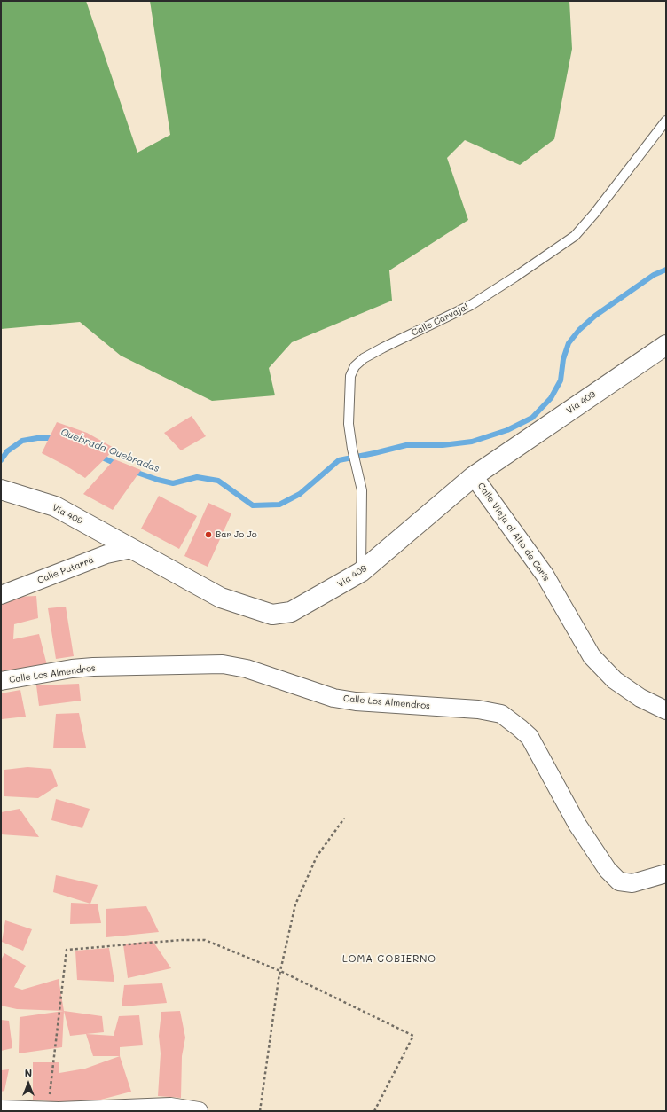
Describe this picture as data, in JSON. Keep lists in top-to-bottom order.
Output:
{
  "streets": {
    "street": [
      "Vía 409",
      "Calle Vieja al Alto de Coris",
      "Calle Patarrá",
      "Calle Los Almendros"
    ],
    "lane": ["Calle Carvajal"]
  },
  "crossings": [
    ["Calle Carvajal", "Vía 409"],
    ["Vía 409", "Calle Vieja al Alto de Coris"],
    ["Vía 409", "Calle Patarrá"]
  ],
  "districts": ["LOMA GOBIERNO"],
  "water": ["Quebrada Quebradas"],
  "places": ["Bar Jo Jo"],
  "north": "top"
}
